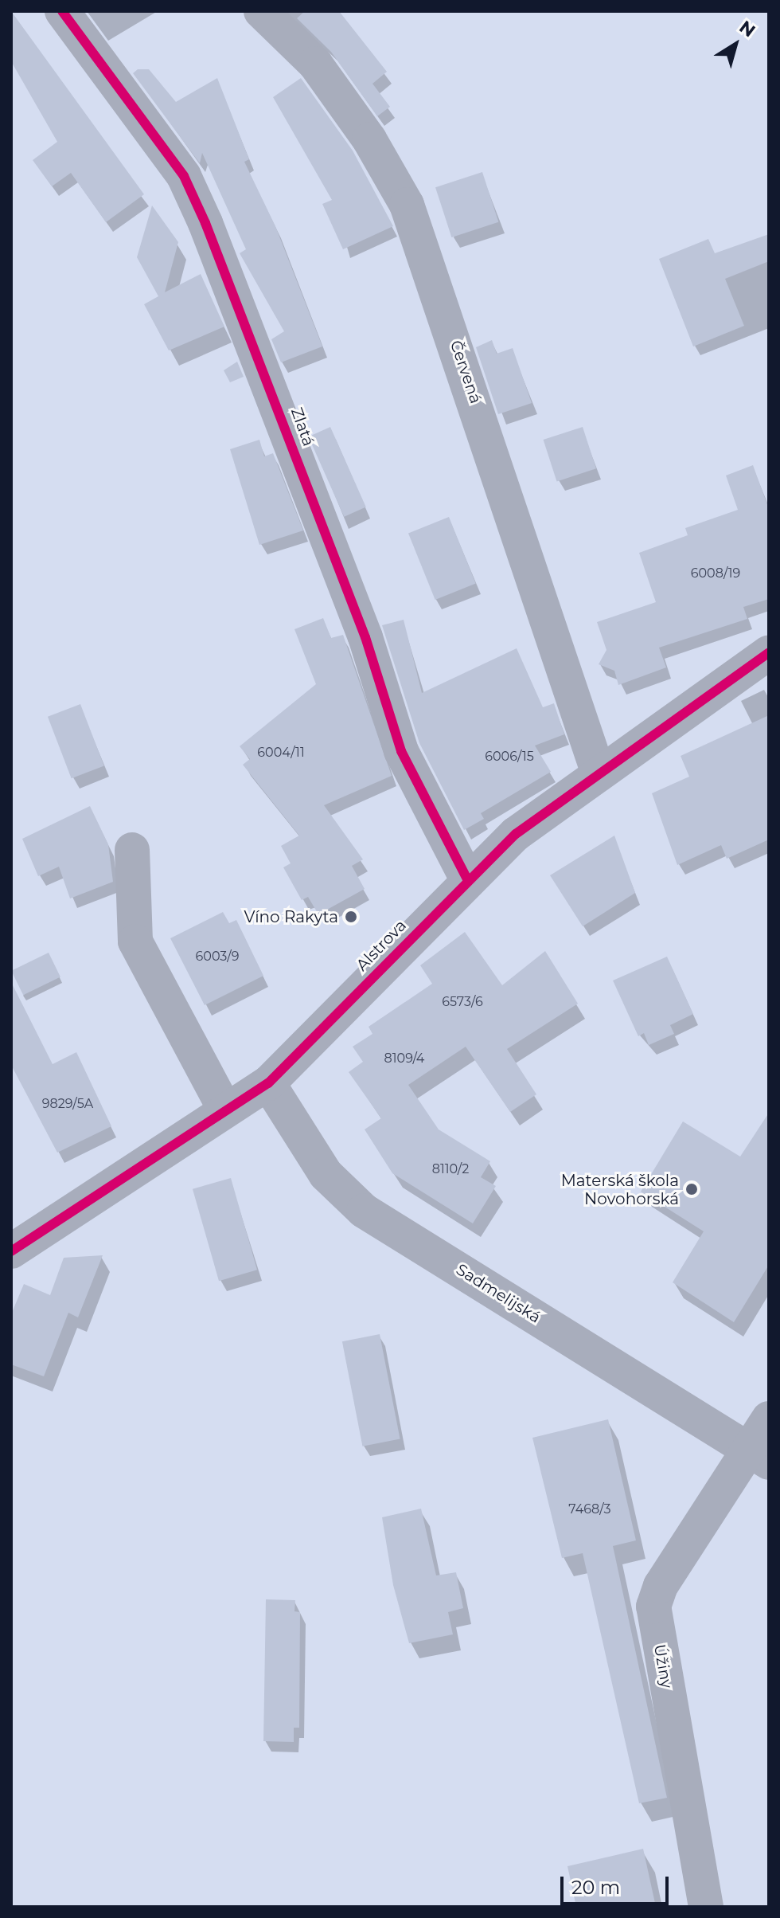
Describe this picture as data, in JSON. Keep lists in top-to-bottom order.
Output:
{
  "streets": {
    "street": [
      "Červená",
      "Zlatá",
      "Alstrova",
      "Sadmelijská",
      "Úžiny"
    ]
  },
  "crossings": [
    ["Červená", "Alstrova"],
    ["Zlatá", "Alstrova"],
    ["Alstrova", "Sadmelijská"],
    ["Sadmelijská", "Úžiny"]
  ],
  "places": ["Víno Rakyta", "Materská škola Novohorská"],
  "house_numbers": [
    "6008/19",
    "6004/11",
    "6006/15",
    "6003/9",
    "6573/6",
    "8109/4",
    "9829/5A",
    "8110/2",
    "7468/3"
  ],
  "scale_bar": "20 m",
  "north": "top right"
}
